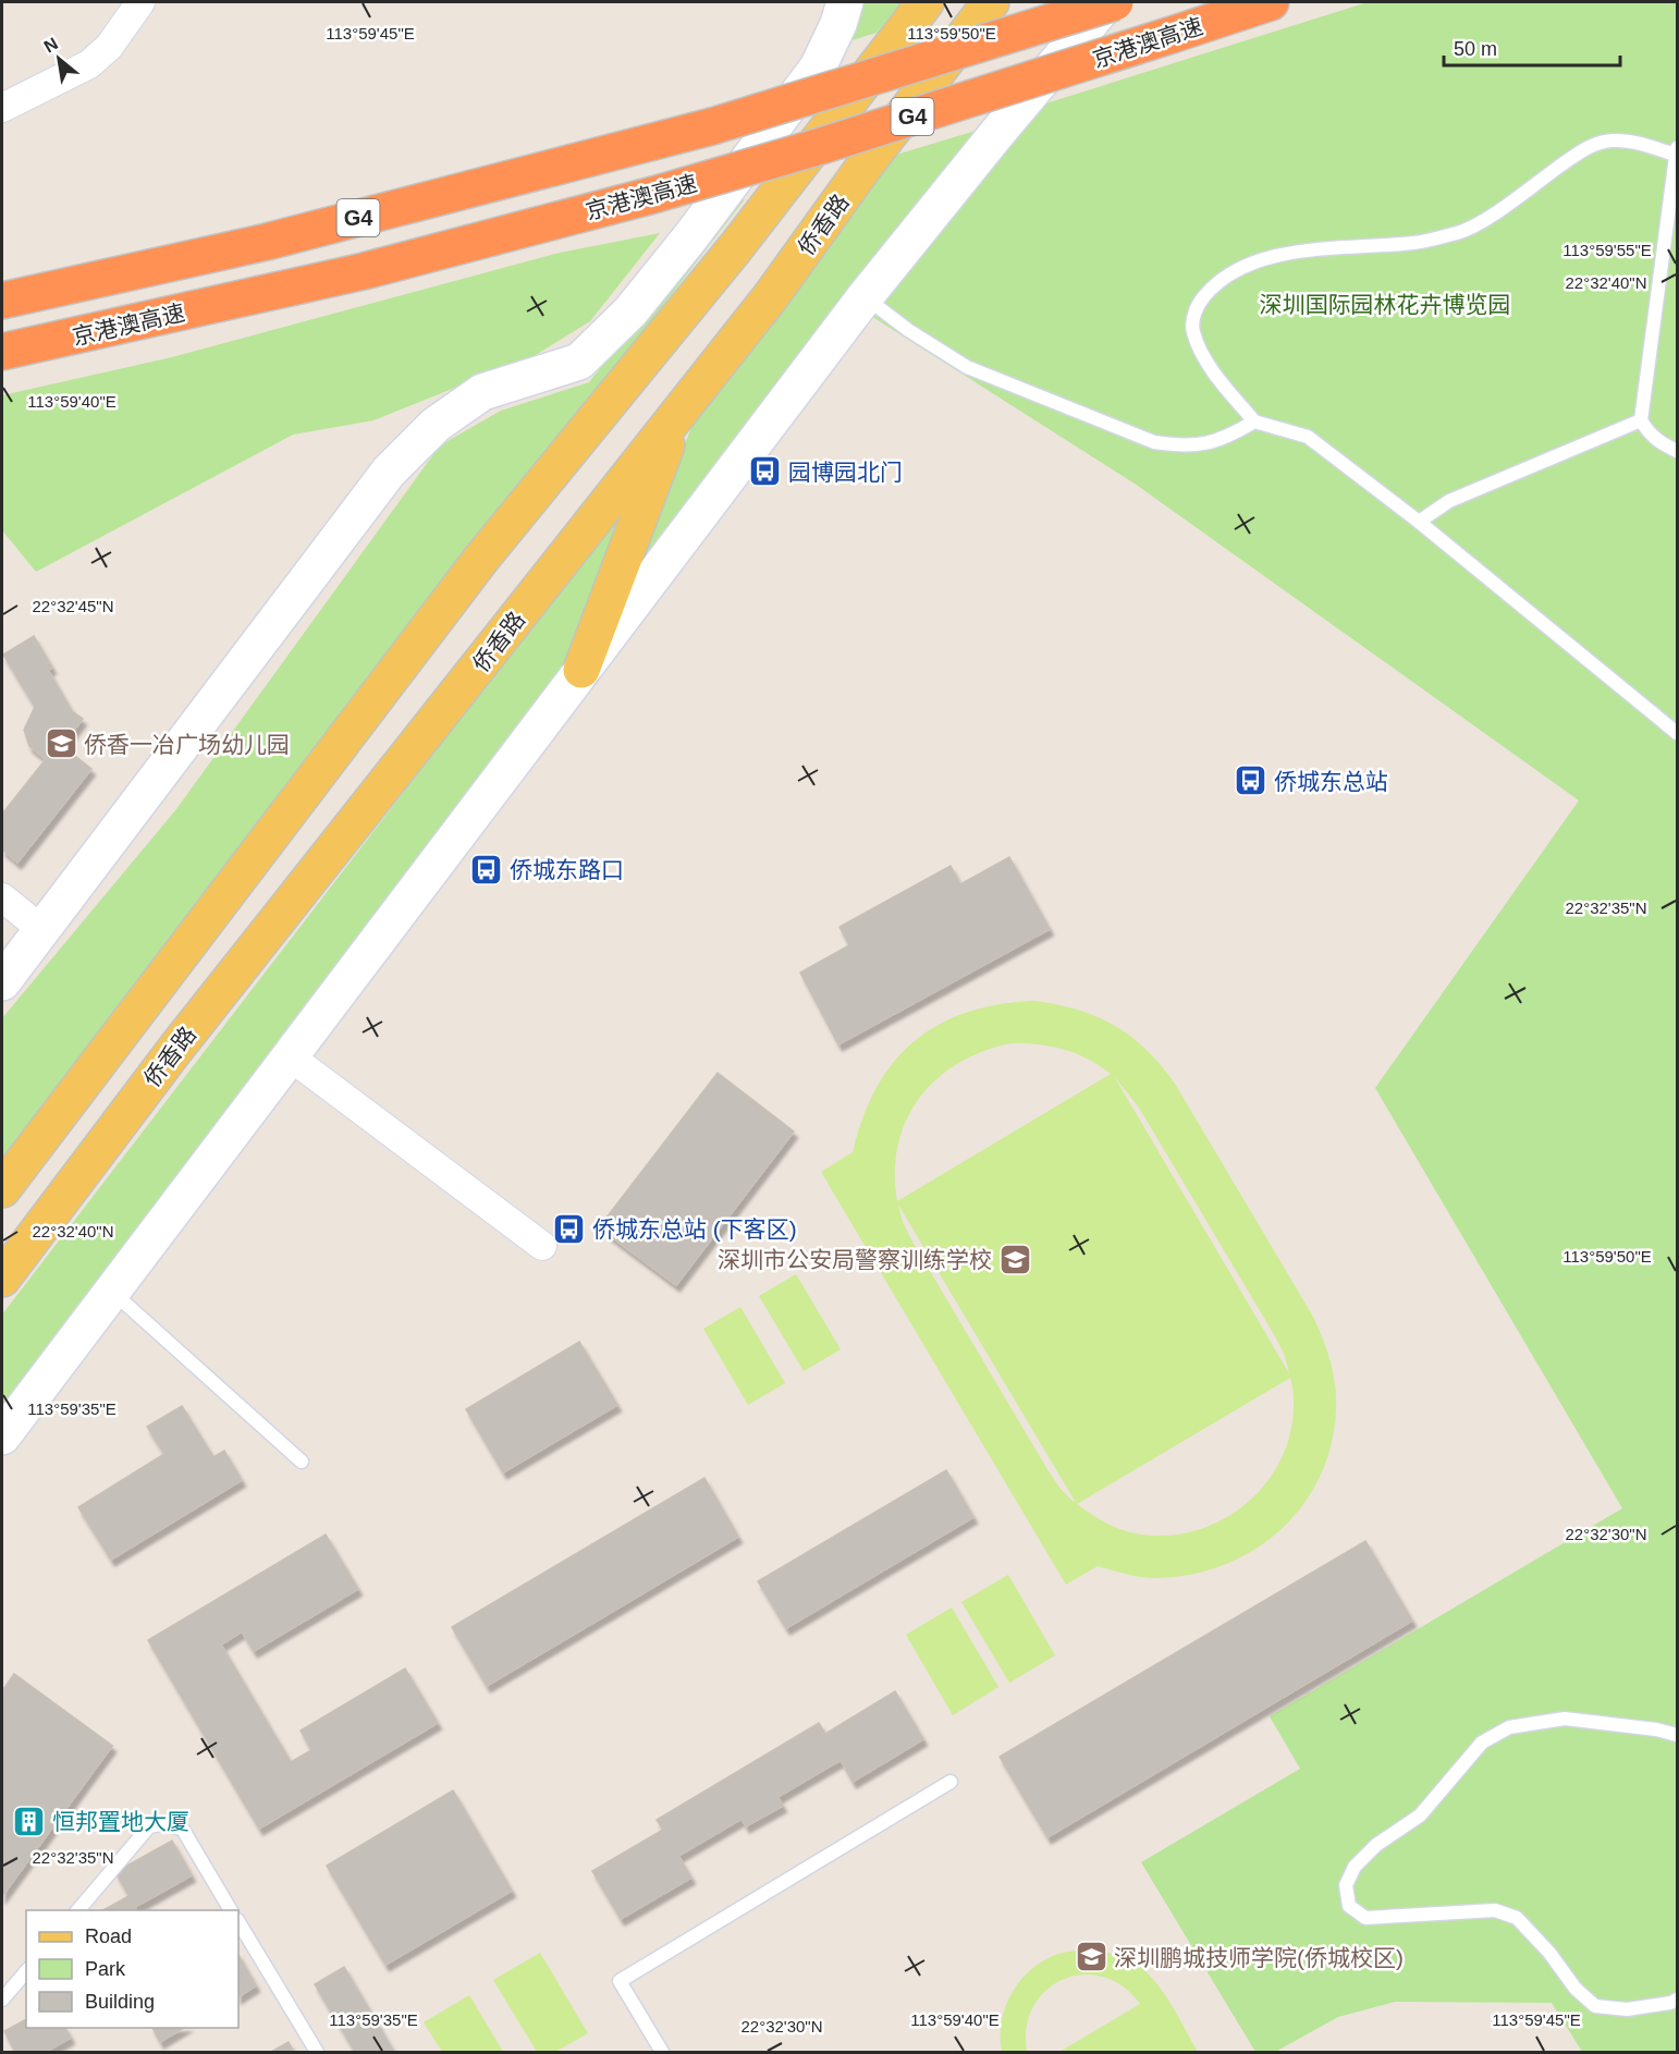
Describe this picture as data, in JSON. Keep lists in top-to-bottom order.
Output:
{
  "streets": {
    "highway": ["京港澳高速", "G4"],
    "main road": ["侨香路"]
  },
  "parks": ["深圳国际园林花卉博览园"],
  "places": {
    "bus stop": [
      "园博园北门",
      "侨城东总站",
      "侨城东路口",
      "侨城东总站 (下客区)"
    ],
    "school or university": ["侨香一冶广场幼儿园", "深圳市公安局警察训练学校", "深圳鹏城技师学院(侨城校区)"],
    "building": ["恒邦置地大厦"]
  },
  "legend": ["Road", "Park", "Building"],
  "scale_bar": "50 m",
  "north": "top left",
  "coordinates": [
    "113°59'45\"E",
    "113°59'50\"E",
    "113°59'55\"E",
    "22°32'40\"N",
    "113°59'40\"E",
    "22°32'45\"N",
    "22°32'35\"N",
    "113°59'35\"E",
    "22°32'30\"N"
  ]
}
